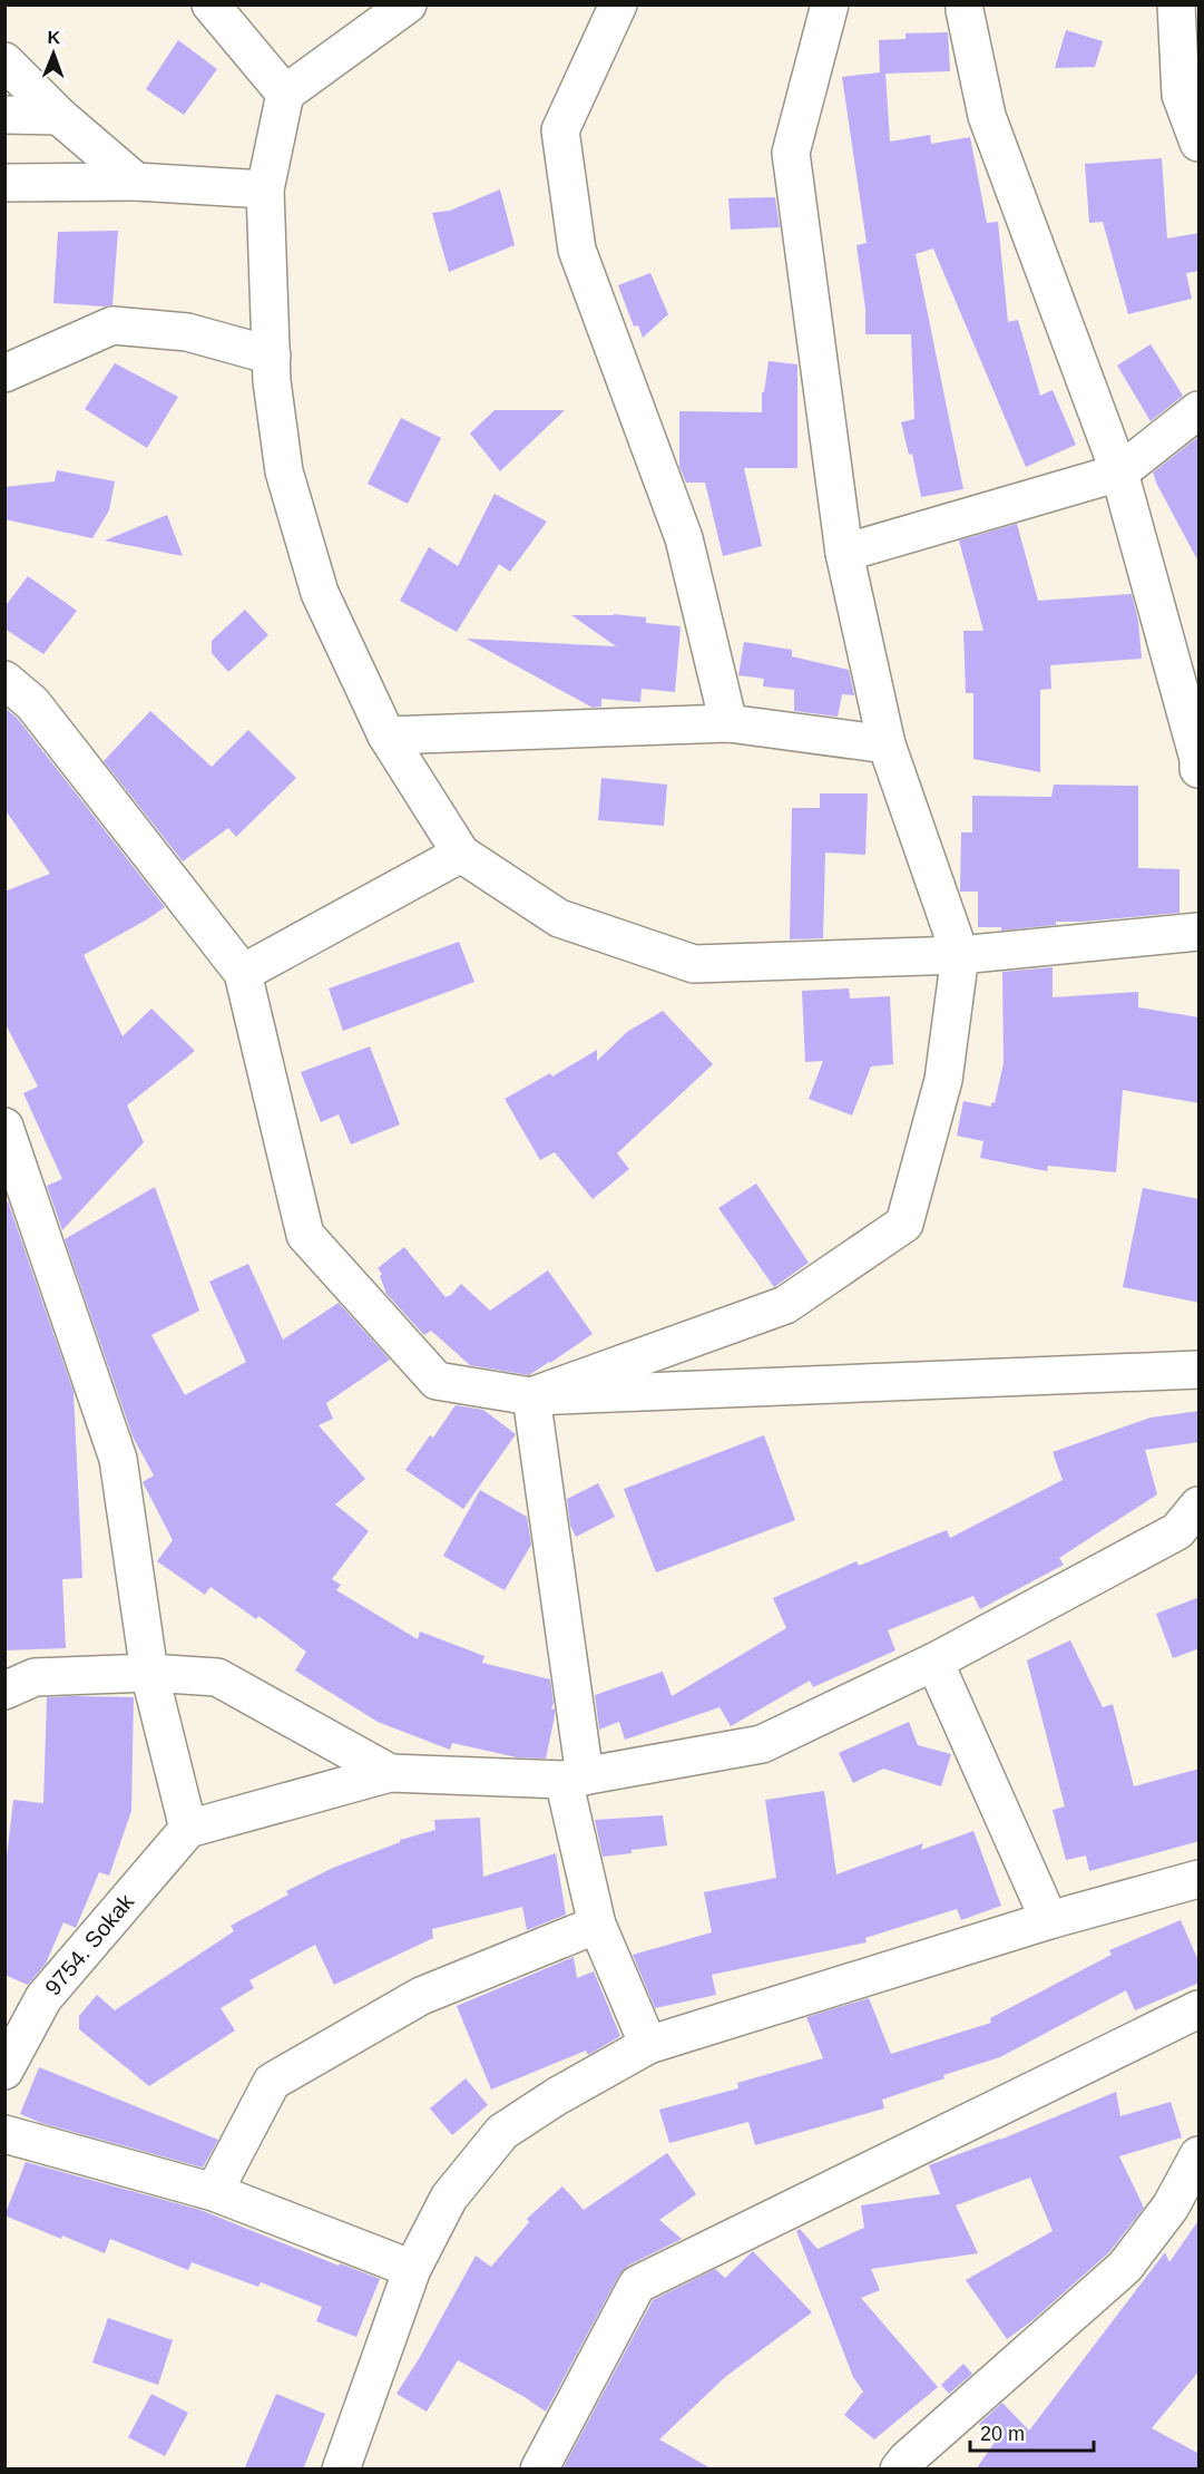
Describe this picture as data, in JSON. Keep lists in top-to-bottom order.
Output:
{
  "streets": {
    "street": ["9754. Sokak"]
  },
  "scale_bar": "20 m",
  "north": "top"
}
